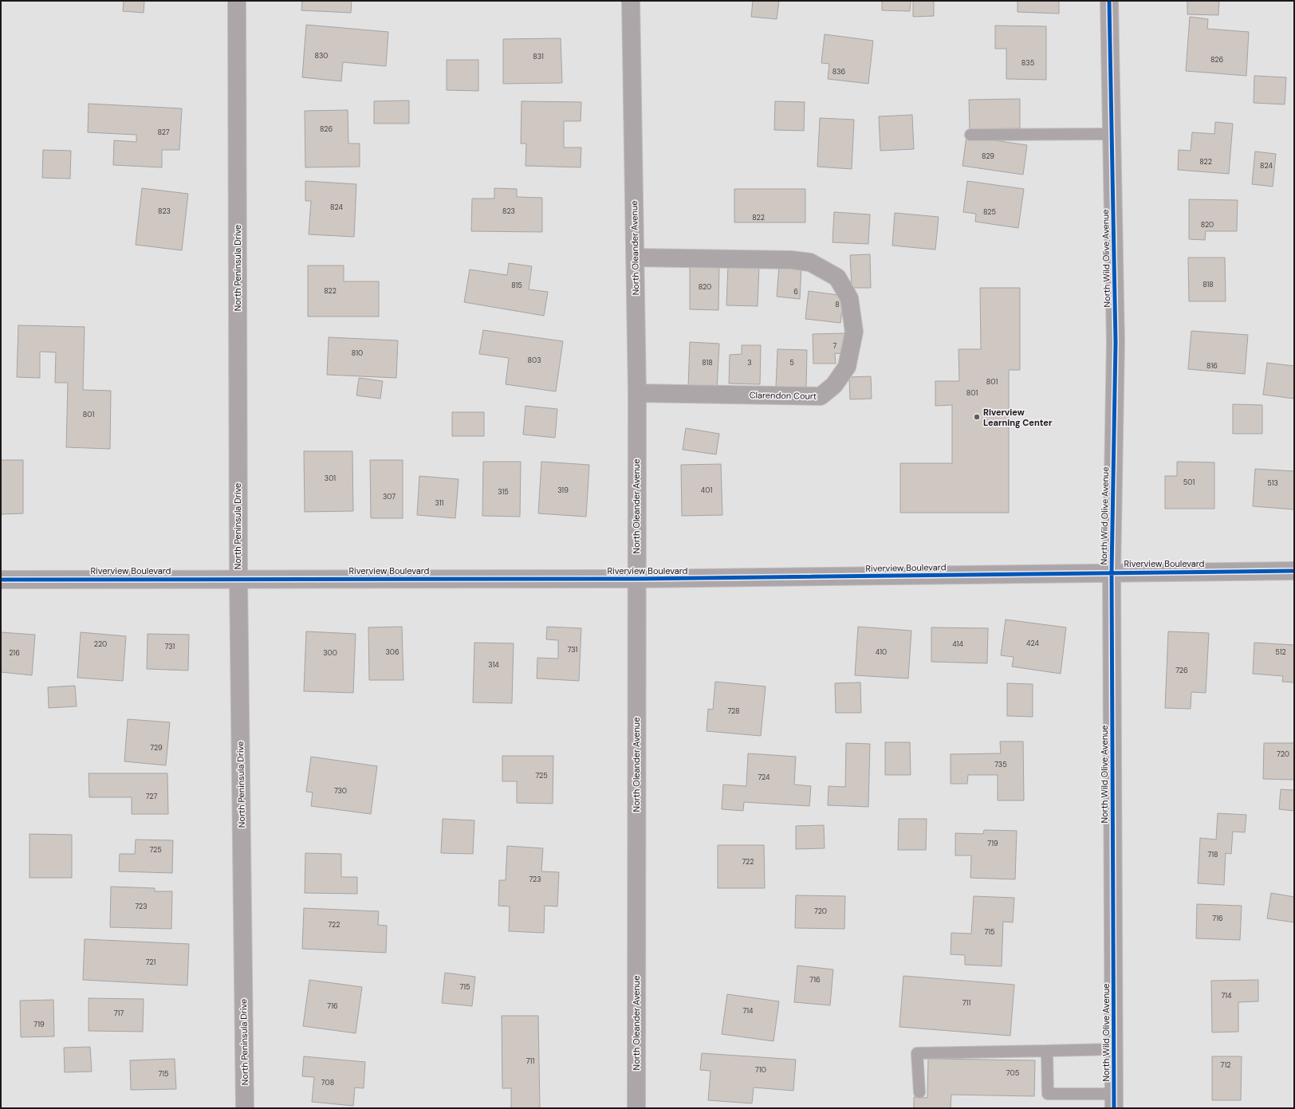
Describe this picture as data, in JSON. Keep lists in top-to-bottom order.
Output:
{
  "streets": {
    "street": [
      "North Oleander Avenue",
      "North Wild Olive Avenue",
      "North Peninsula Drive",
      "Clarendon Court",
      "Riverview Boulevard"
    ]
  },
  "crossings": [
    ["North Oleander Avenue", "Clarendon Court"],
    ["North Oleander Avenue", "Riverview Boulevard"],
    ["North Wild Olive Avenue", "Riverview Boulevard"],
    ["North Peninsula Drive", "Riverview Boulevard"]
  ],
  "places": ["Riverview Learning Center"],
  "house_numbers": [
    "830",
    "831",
    "826",
    "835",
    "836",
    "826",
    "827",
    "829",
    "822",
    "824",
    "824",
    "823",
    "823",
    "825",
    "822",
    "820",
    "818",
    "815",
    "820",
    "822",
    "6",
    "8",
    "7",
    "810",
    "803",
    "818",
    "3",
    "5",
    "816",
    "801",
    "801",
    "801",
    "301",
    "501",
    "513",
    "319",
    "401",
    "315",
    "307",
    "311",
    "424",
    "220",
    "414",
    "731",
    "731",
    "306",
    "410",
    "512",
    "216",
    "300",
    "314",
    "726",
    "728",
    "729",
    "720",
    "735",
    "725",
    "724",
    "730",
    "727",
    "719",
    "725",
    "718",
    "722",
    "723",
    "723",
    "720",
    "716",
    "722",
    "715",
    "721",
    "716",
    "715",
    "714",
    "711",
    "716",
    "714",
    "717",
    "719",
    "711",
    "712",
    "710",
    "705",
    "715",
    "708"
  ]
}
